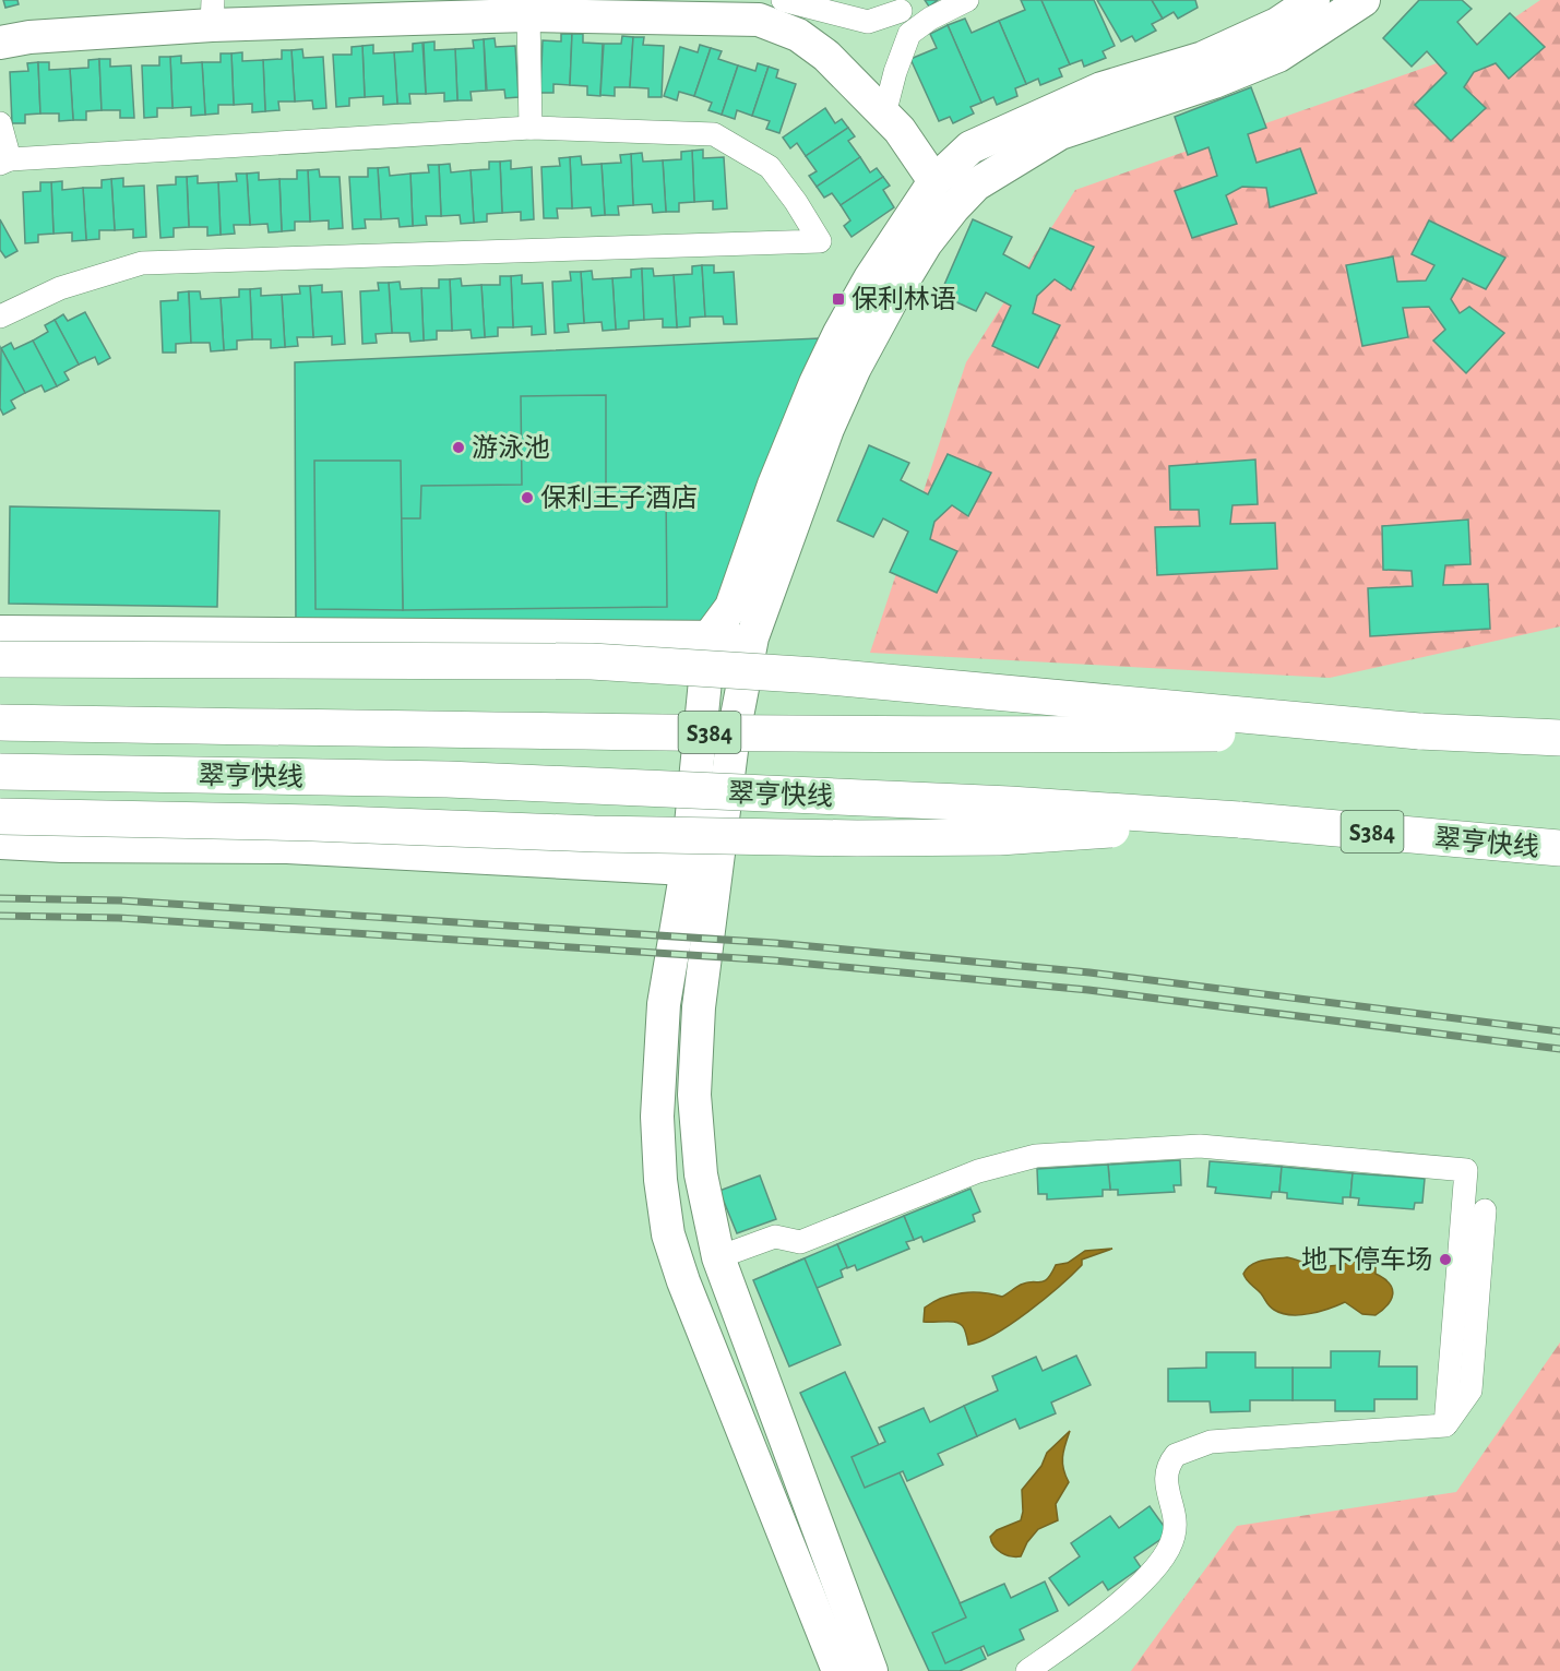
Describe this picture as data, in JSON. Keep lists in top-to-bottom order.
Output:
{
  "streets": {
    "highway": ["S384", "翠亨快线"]
  },
  "places": {
    "transit": ["保利林语"],
    "other": ["游泳池", "保利王子酒店", "地下停车场"]
  }
}
